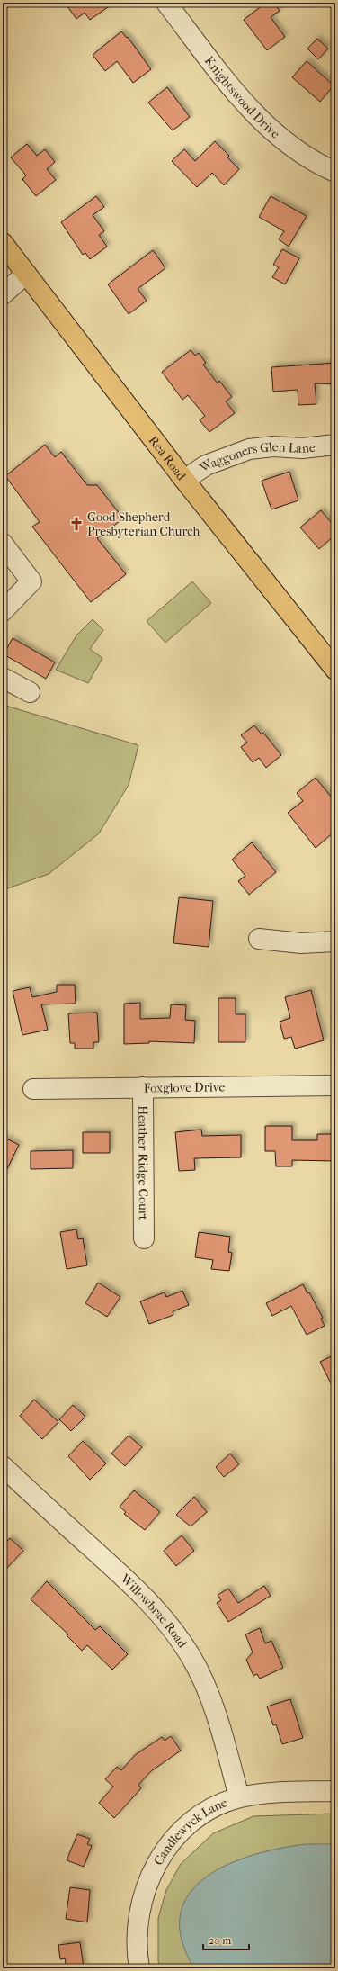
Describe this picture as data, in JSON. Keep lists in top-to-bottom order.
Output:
{
  "streets": {
    "main road": ["Rea Road"],
    "street": [
      "Knightswood Drive",
      "Waggoners Glen Lane",
      "Foxglove Drive",
      "Heather Ridge Court",
      "Willowbrae Road",
      "Candlewyck Lane"
    ]
  },
  "crossings": [
    ["Rea Road", "Waggoners Glen Lane"],
    ["Foxglove Drive", "Heather Ridge Court"],
    ["Willowbrae Road", "Candlewyck Lane"]
  ],
  "places": {
    "church": ["Good Shepherd Presbyterian Church"]
  },
  "scale_bar": "20 m"
}
